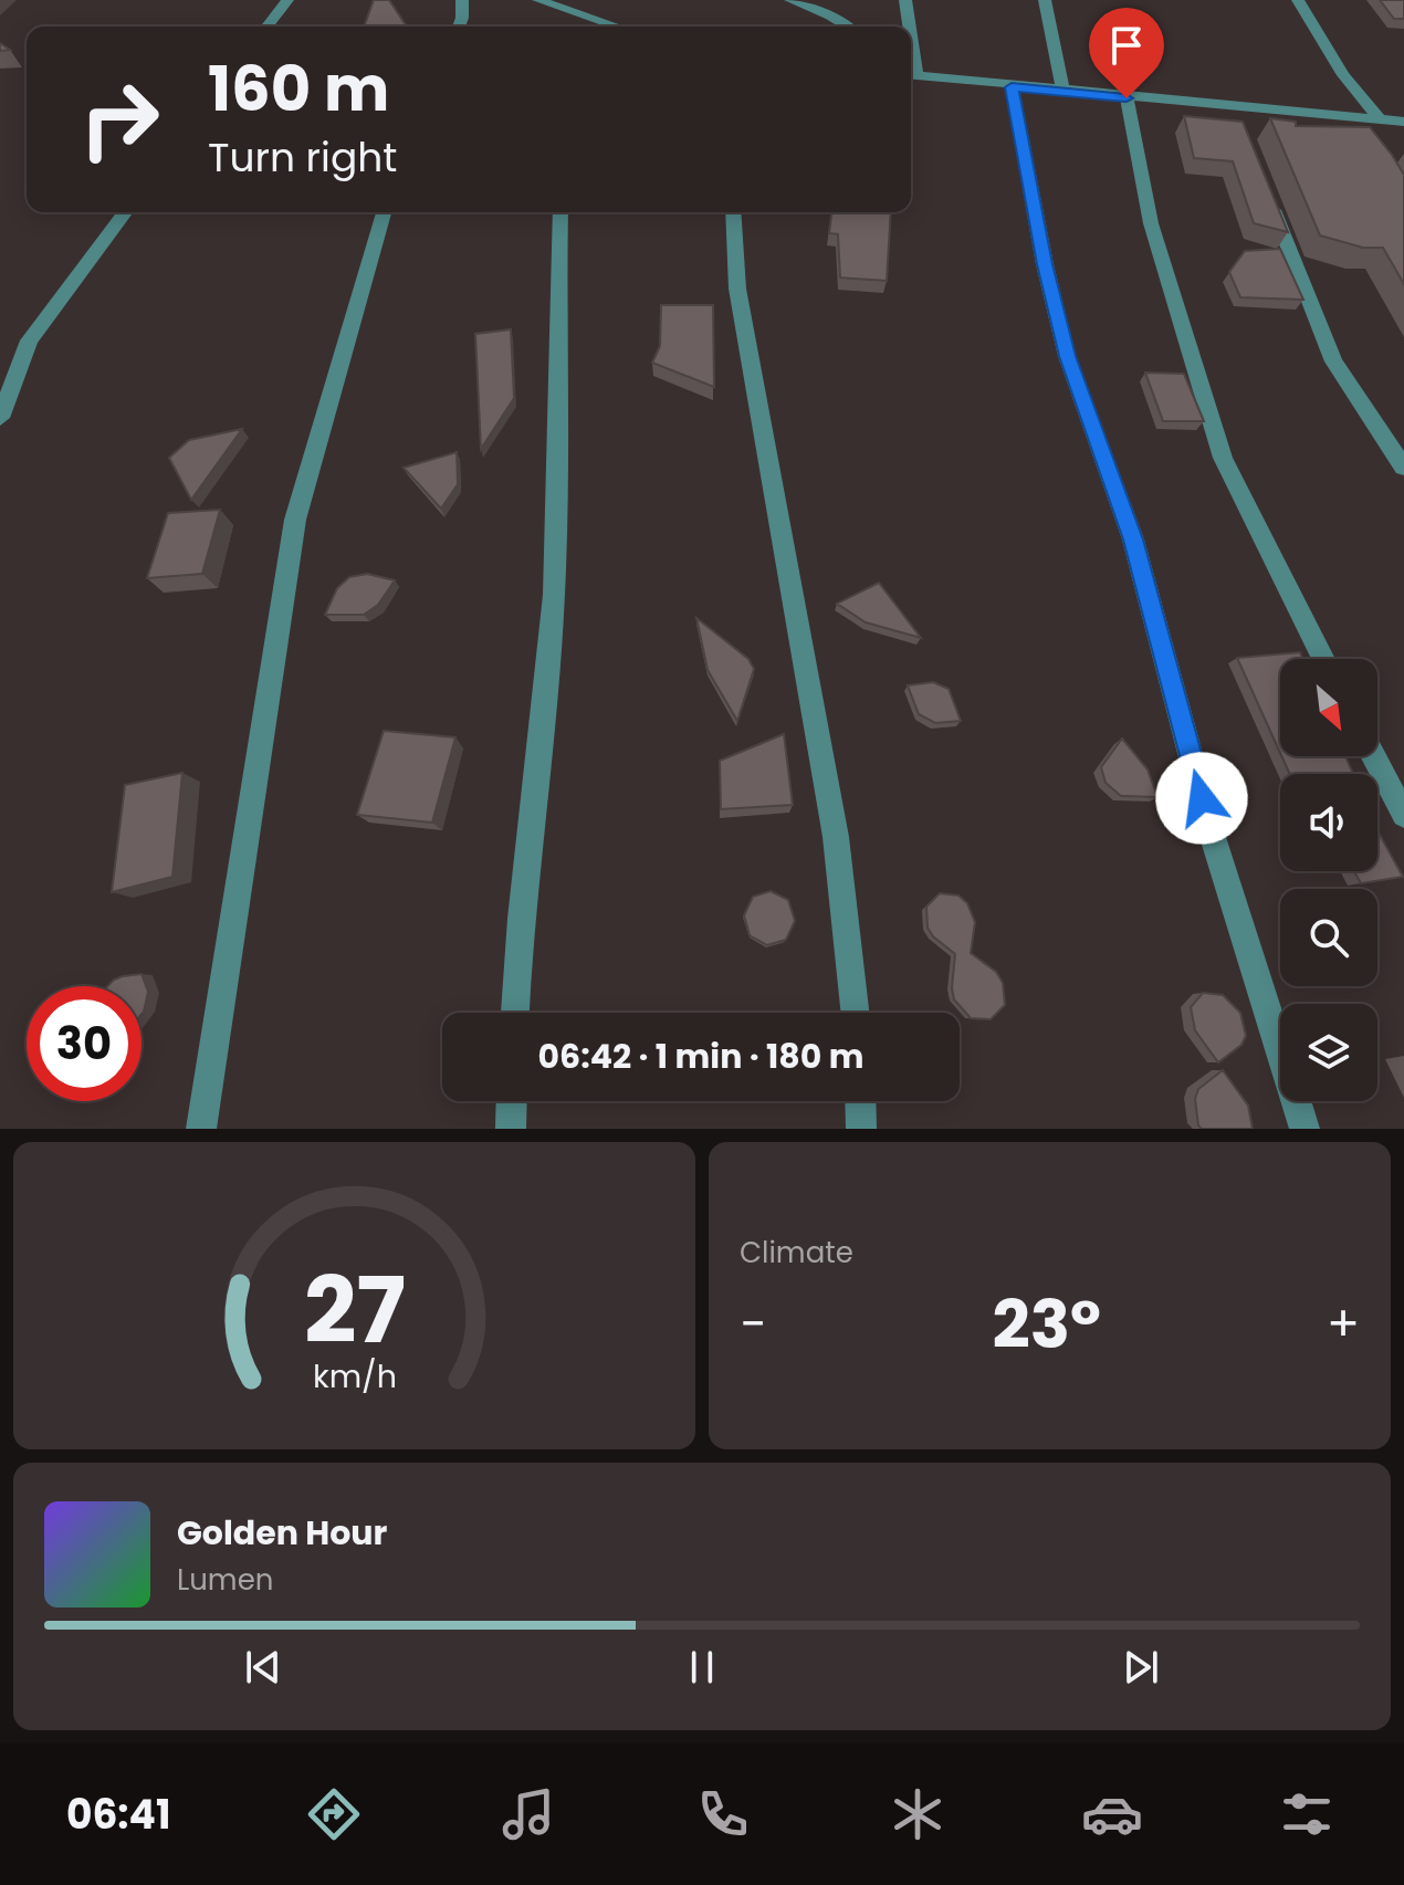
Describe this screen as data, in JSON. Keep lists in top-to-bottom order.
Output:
{
  "north": "bottom right",
  "page": {
    "turn": ["160 m", "Turn right"],
    "limit": "30",
    "trip": "06:42 · 1 min · 180 m",
    "tile": "Climate",
    "heat": ["−", "23°", "+"],
    "song": ["Golden Hour", "Lumen"],
    "tabs": "06:41",
    "gauge": ["27", "km/h"]
  }
}
